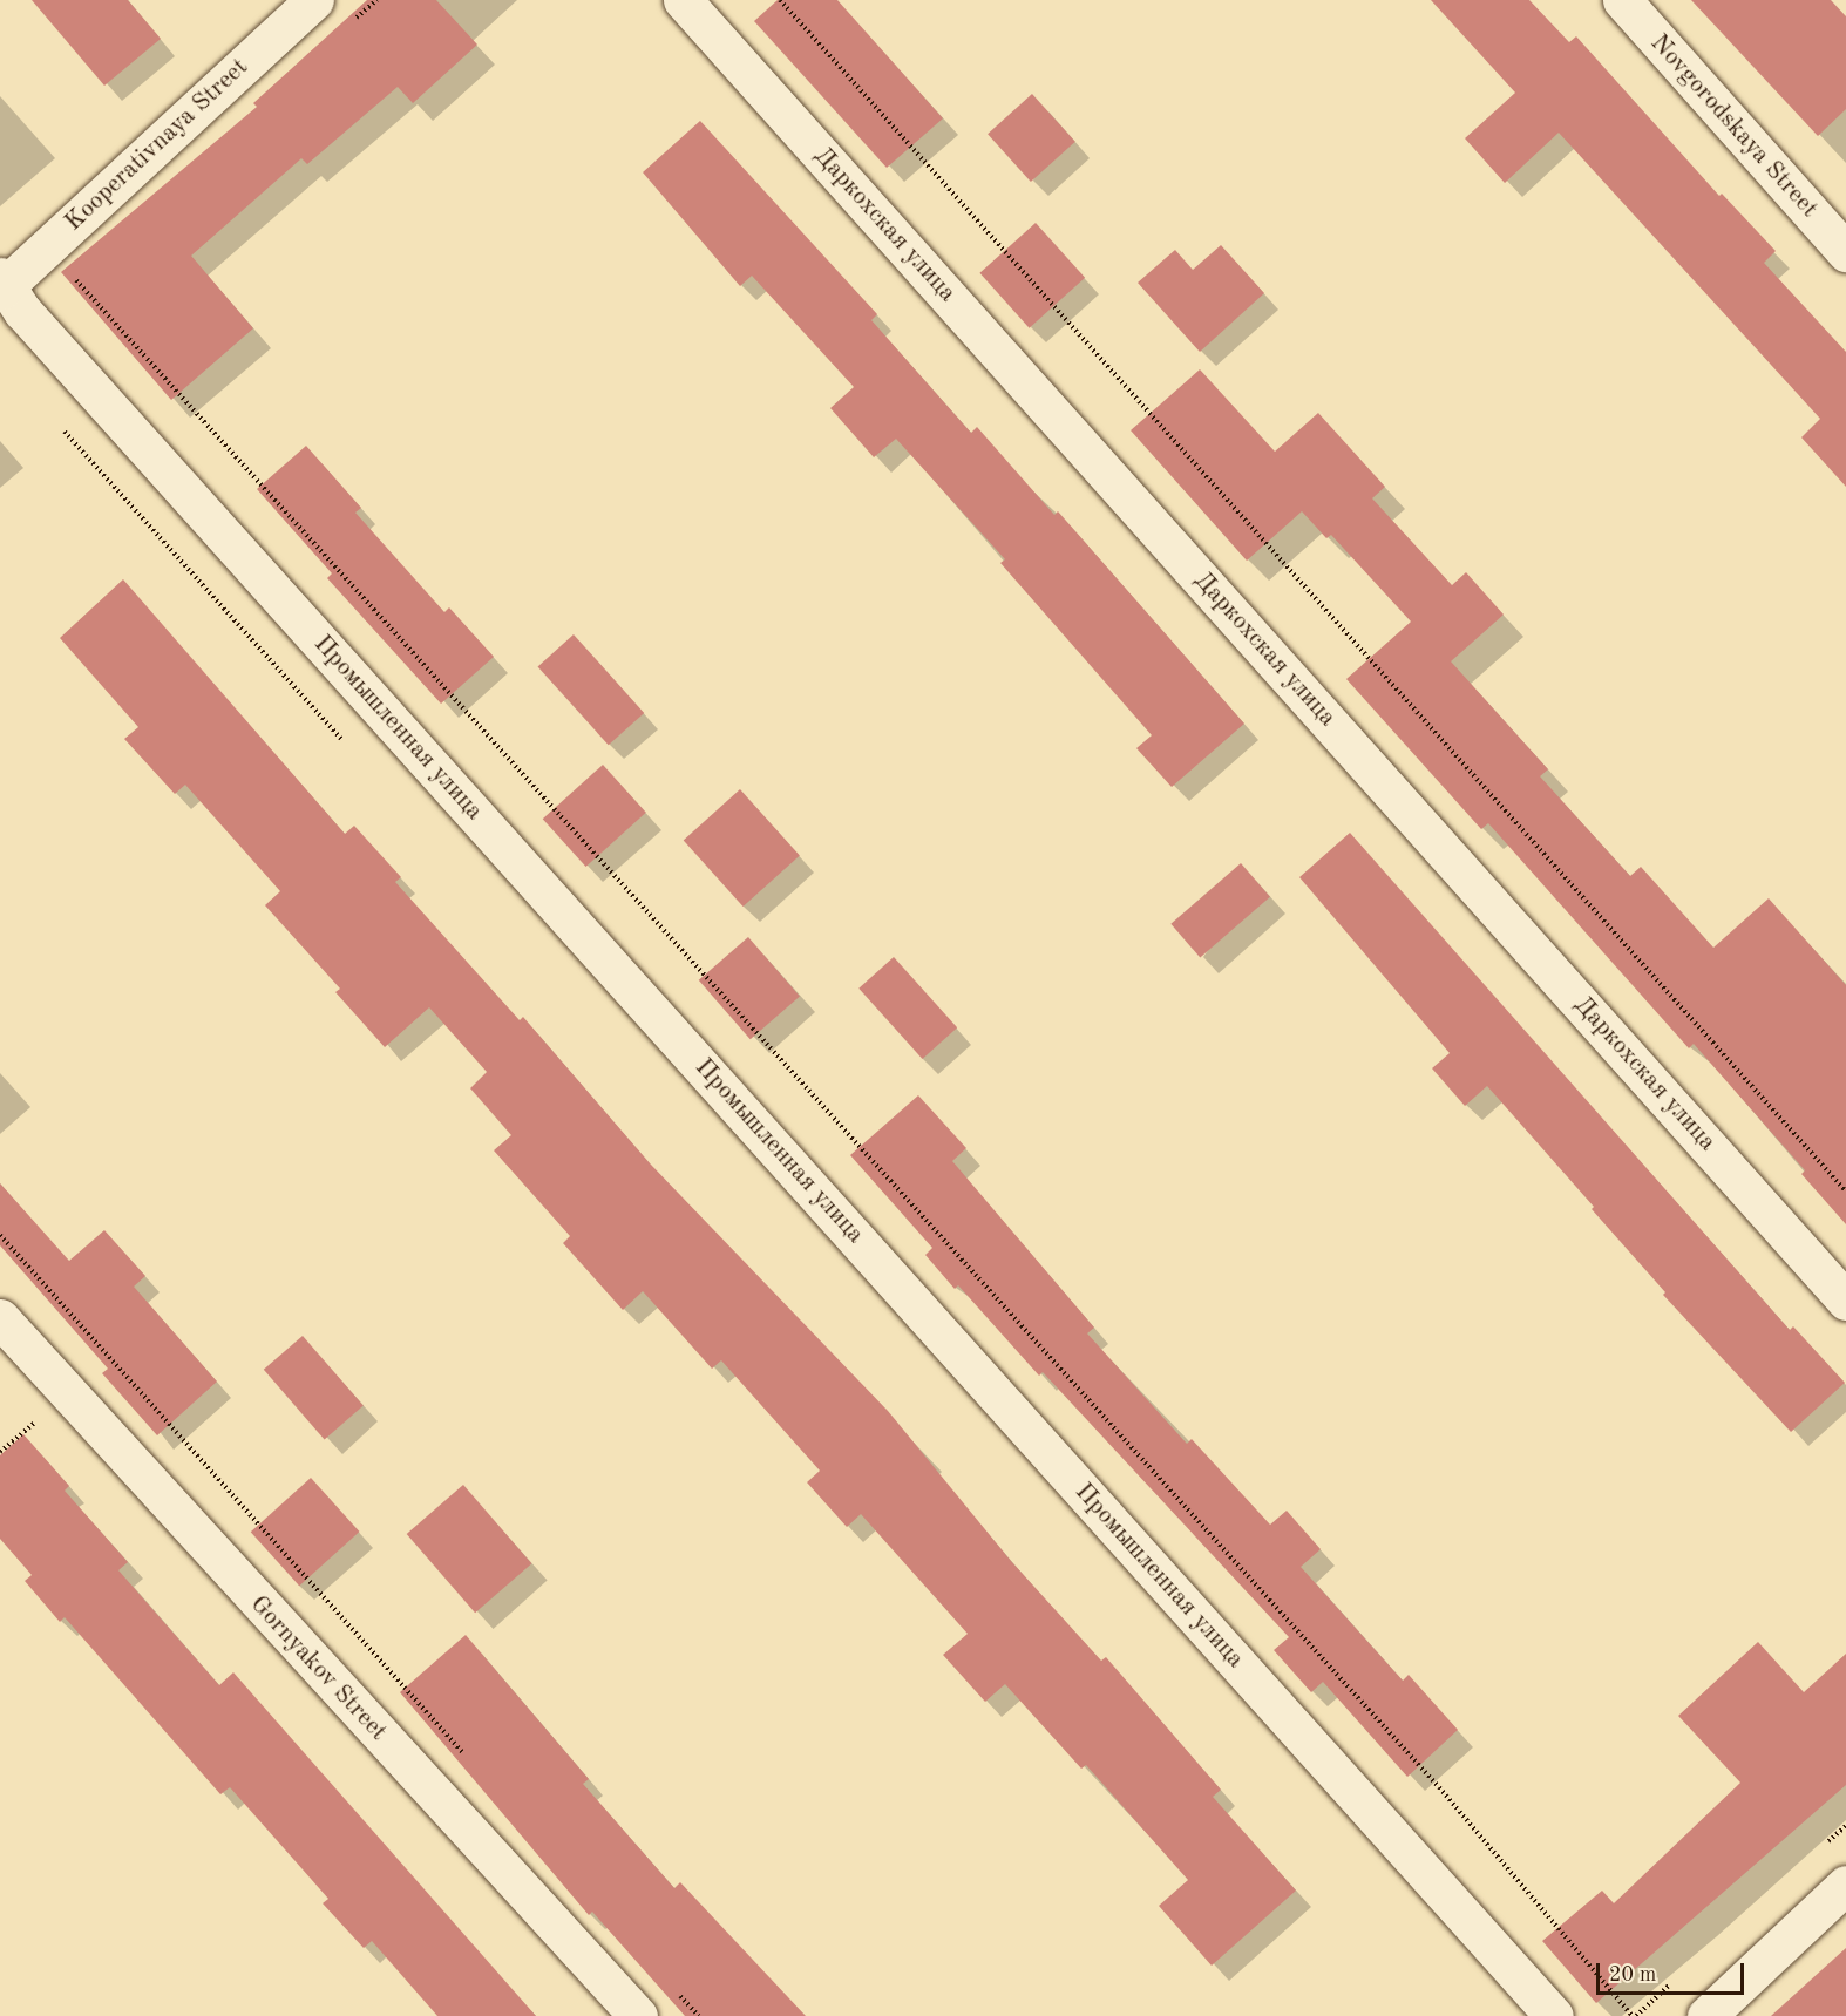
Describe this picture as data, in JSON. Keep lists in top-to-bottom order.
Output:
{
  "streets": {
    "street": [
      "Novgorodskaya Street",
      "Kooperativnaya Street",
      "Даркохская улица",
      "Промышленная улица",
      "Gornyakov Street"
    ]
  },
  "crossings": [
    ["Kooperativnaya Street", "Промышленная улица"]
  ],
  "scale_bar": "20 m"
}
